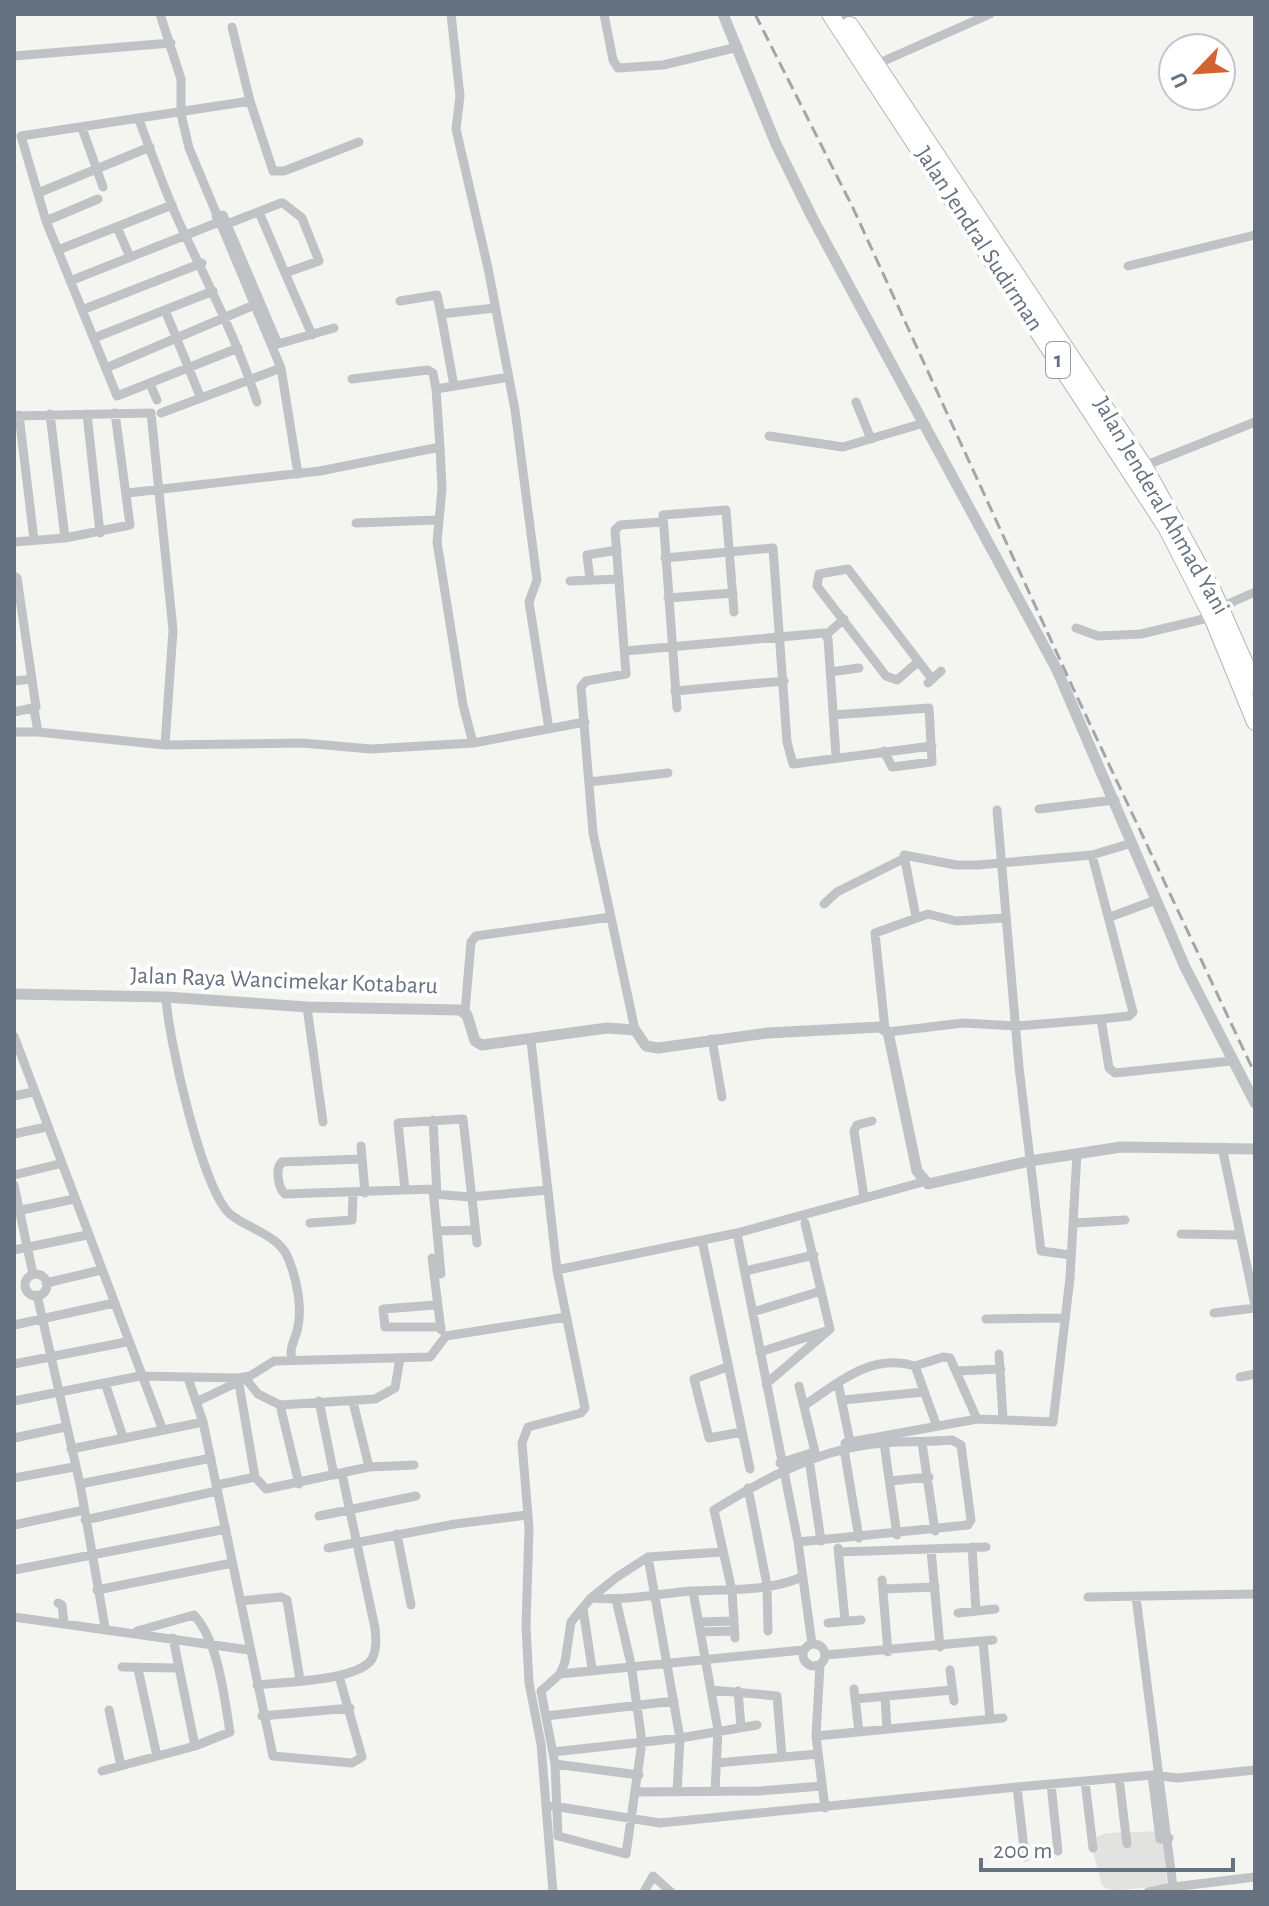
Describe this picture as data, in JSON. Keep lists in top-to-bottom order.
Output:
{
  "streets": {
    "highway": ["Jalan Jendral Sudirman", "1", "Jalan Jenderal Ahmad Yani"],
    "street": ["Jalan Raya Wancimekar Kotabaru"]
  },
  "crossings": [
    ["Jalan Jendral Sudirman", "Jalan Jenderal Ahmad Yani"]
  ],
  "scale_bar": "200 m",
  "north": "bottom left"
}
